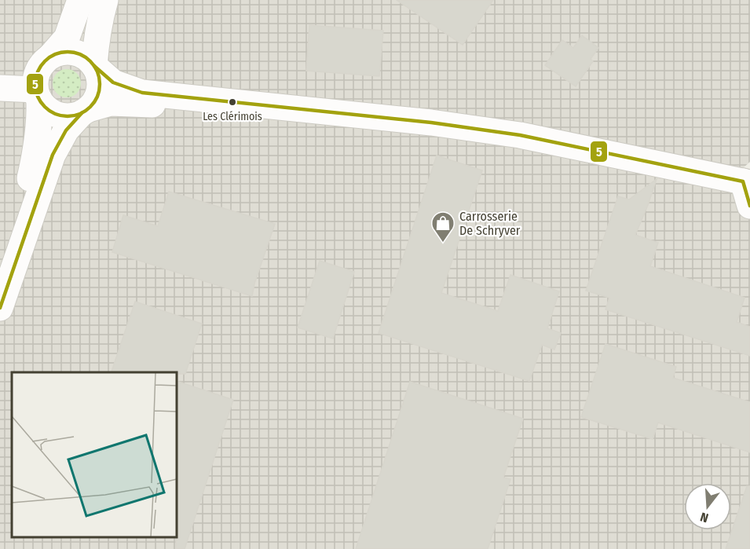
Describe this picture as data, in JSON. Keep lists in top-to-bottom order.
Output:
{
  "places": {
    "other": ["Les Clérimois"],
    "shop": ["Carrosserie De Schryver"]
  },
  "lines": ["transit line 5"],
  "north": "bottom"
}
